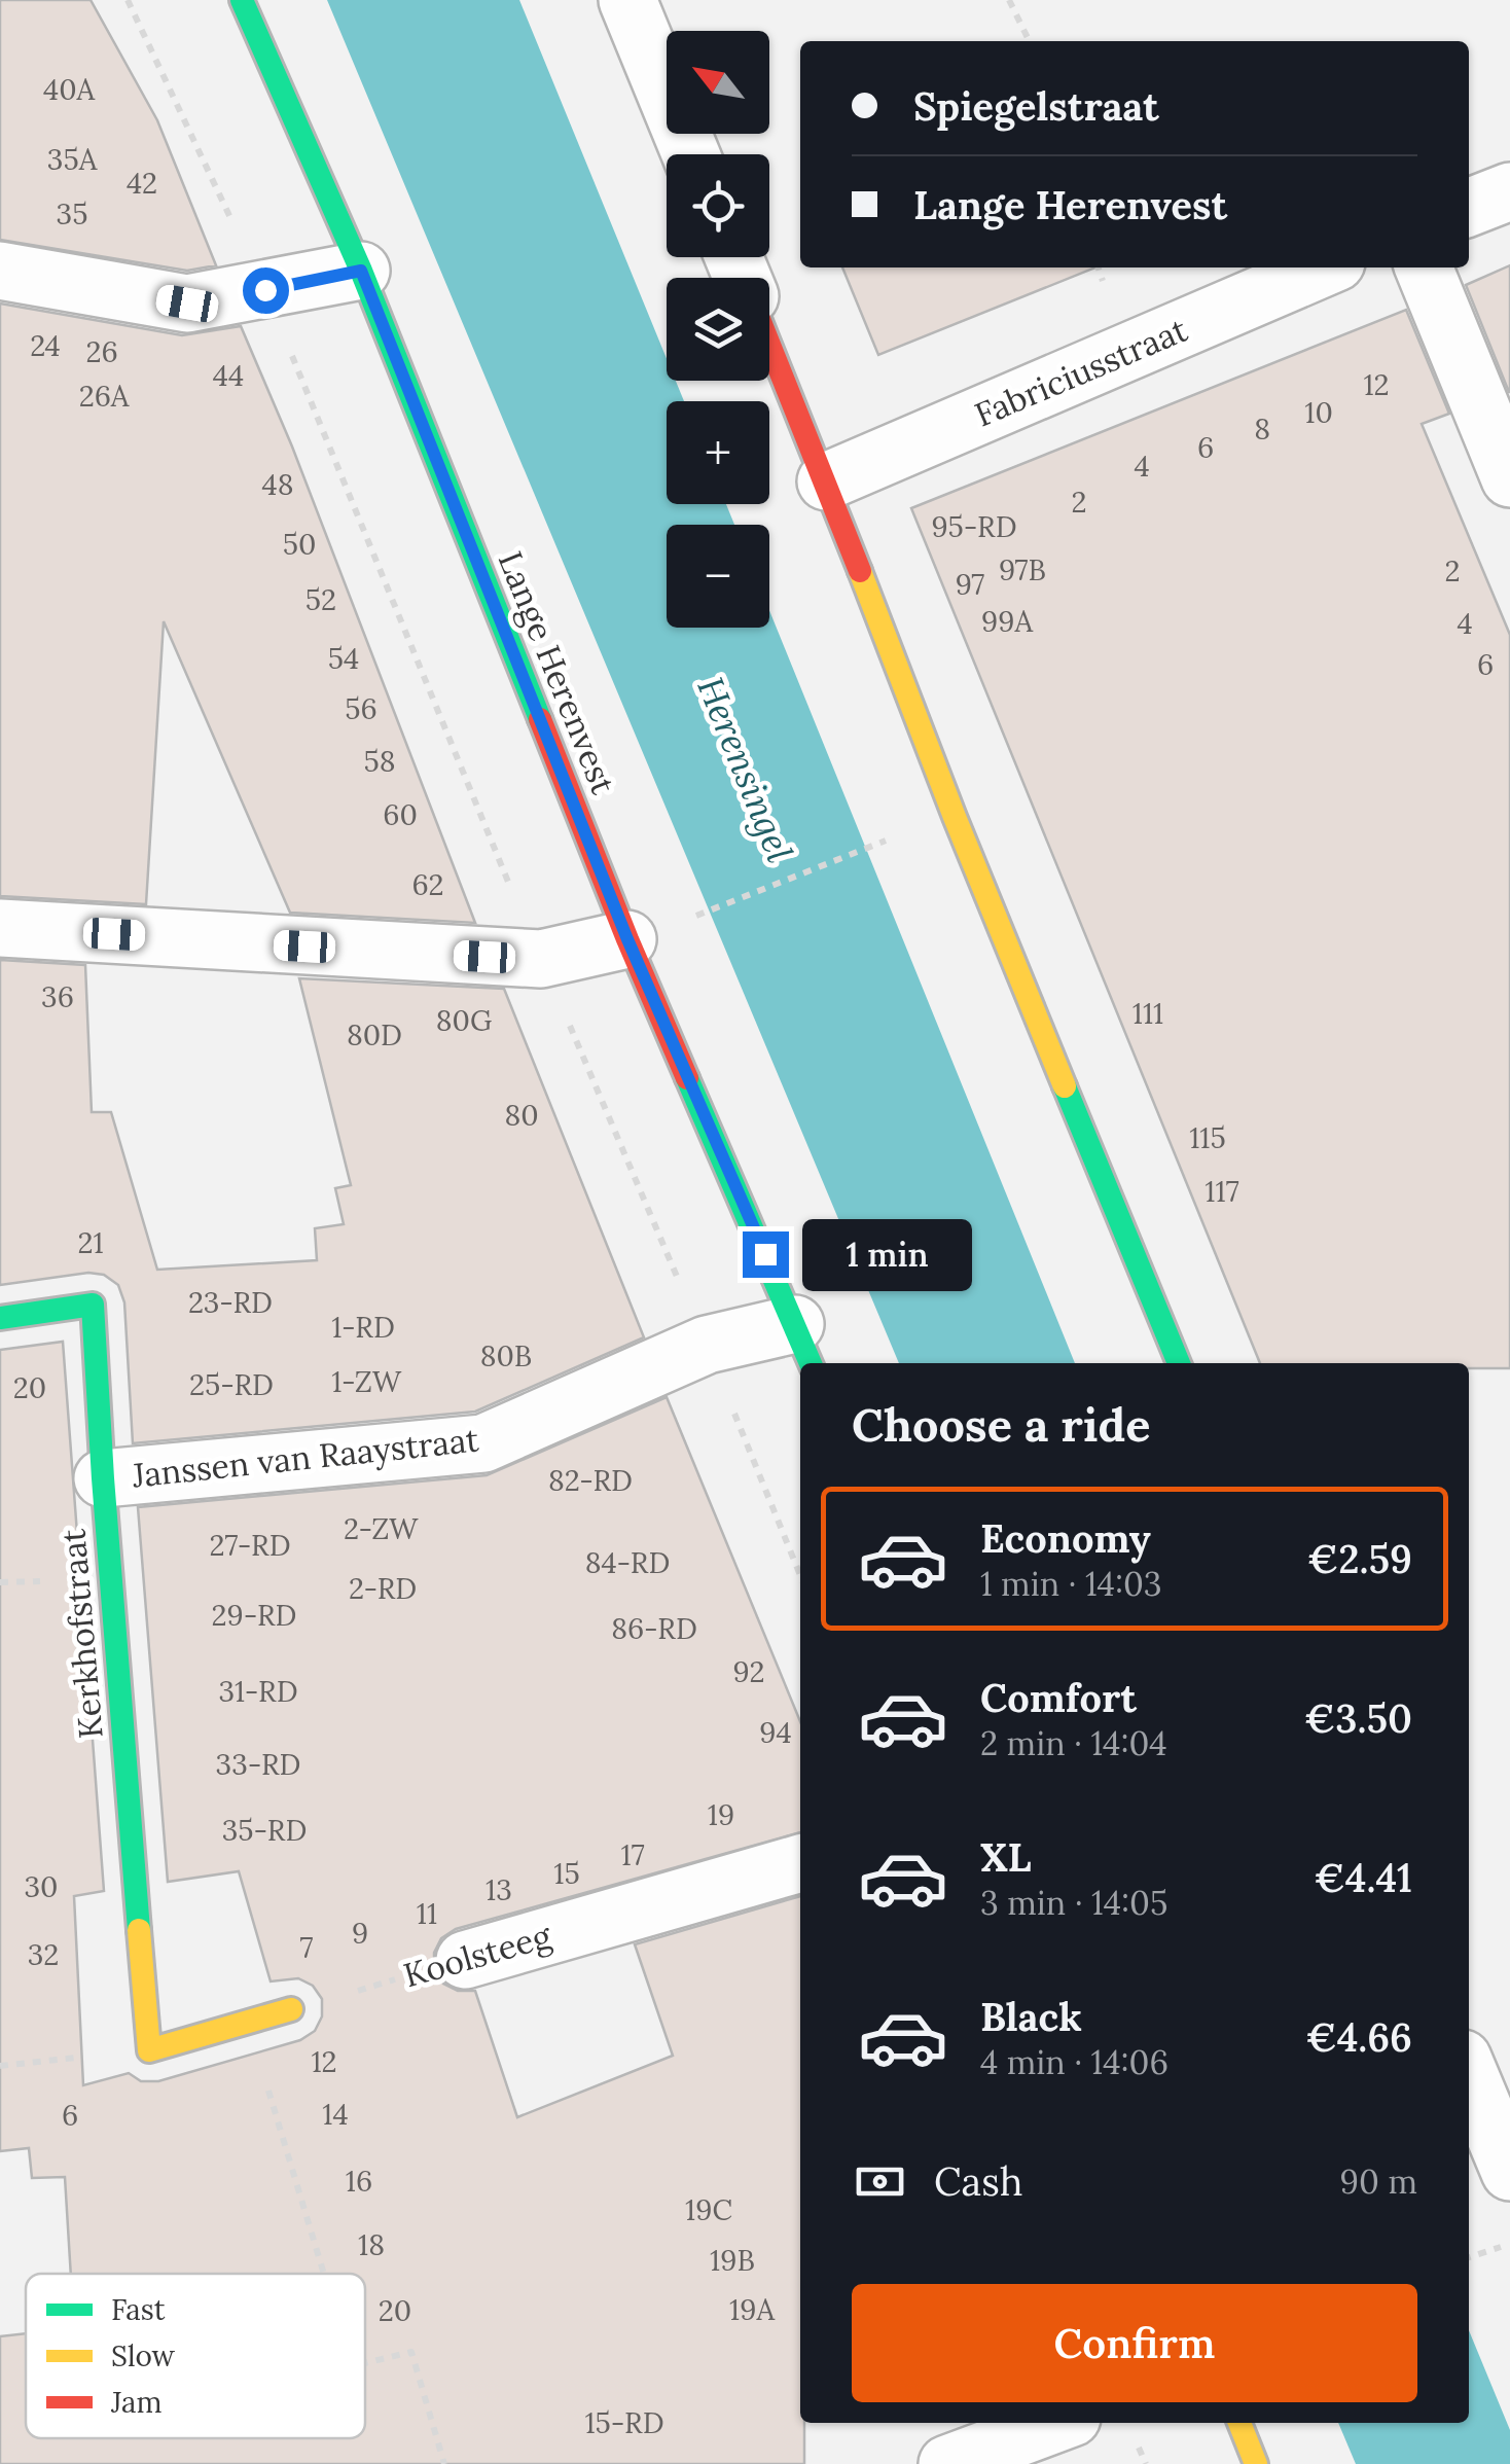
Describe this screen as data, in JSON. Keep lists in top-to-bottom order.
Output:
{
  "streets": {
    "street": [
      "Fabriciusstraat",
      "Lange Herenvest",
      "Janssen van Raaystraat",
      "Kerkhofstraat",
      "Koolsteeg"
    ]
  },
  "crossings": [
    ["Lange Herenvest", "Janssen van Raaystraat"],
    ["Janssen van Raaystraat", "Kerkhofstraat"]
  ],
  "water": ["Herensingel"],
  "house_numbers": [
    "40A",
    "35A",
    "42",
    "35",
    "24",
    "26",
    "44",
    "12",
    "26A",
    "10",
    "8",
    "6",
    "4",
    "48",
    "2",
    "95-RD",
    "50",
    "97B",
    "2",
    "97",
    "52",
    "99A",
    "4",
    "54",
    "6",
    "56",
    "58",
    "60",
    "62",
    "36",
    "111",
    "80G",
    "80D",
    "80",
    "115",
    "117",
    "21",
    "23-RD",
    "1-RD",
    "80B",
    "1-ZW",
    "25-RD",
    "20",
    "82-RD",
    "2-ZW",
    "27-RD",
    "84-RD",
    "2-RD",
    "29-RD",
    "86-RD",
    "92",
    "31-RD",
    "94",
    "33-RD",
    "19",
    "35-RD",
    "17",
    "15",
    "30",
    "13",
    "11",
    "9",
    "7",
    "32",
    "12",
    "14",
    "6",
    "16",
    "19C",
    "18",
    "19B",
    "19A",
    "20",
    "15-RD"
  ],
  "legend": ["Fast", "Slow", "Jam"],
  "north": "top left",
  "page": {
    "map_buttons": ["+", "−"],
    "banner": ["Spiegelstraat", "Lange Herenvest"],
    "bubble": "1 min",
    "heading": "Choose a ride",
    "list": [
      {
        "name": "Economy",
        "note": "1 min · 14:03",
        "value": "€2.59"
      },
      {
        "name": "Comfort",
        "note": "2 min · 14:04",
        "value": "€3.50"
      },
      {
        "name": "XL",
        "note": "3 min · 14:05",
        "value": "€4.41"
      },
      {
        "name": "Black",
        "note": "4 min · 14:06",
        "value": "€4.66"
      }
    ],
    "pay": ["Cash", "90 m"],
    "buttons": "Confirm"
  }
}
